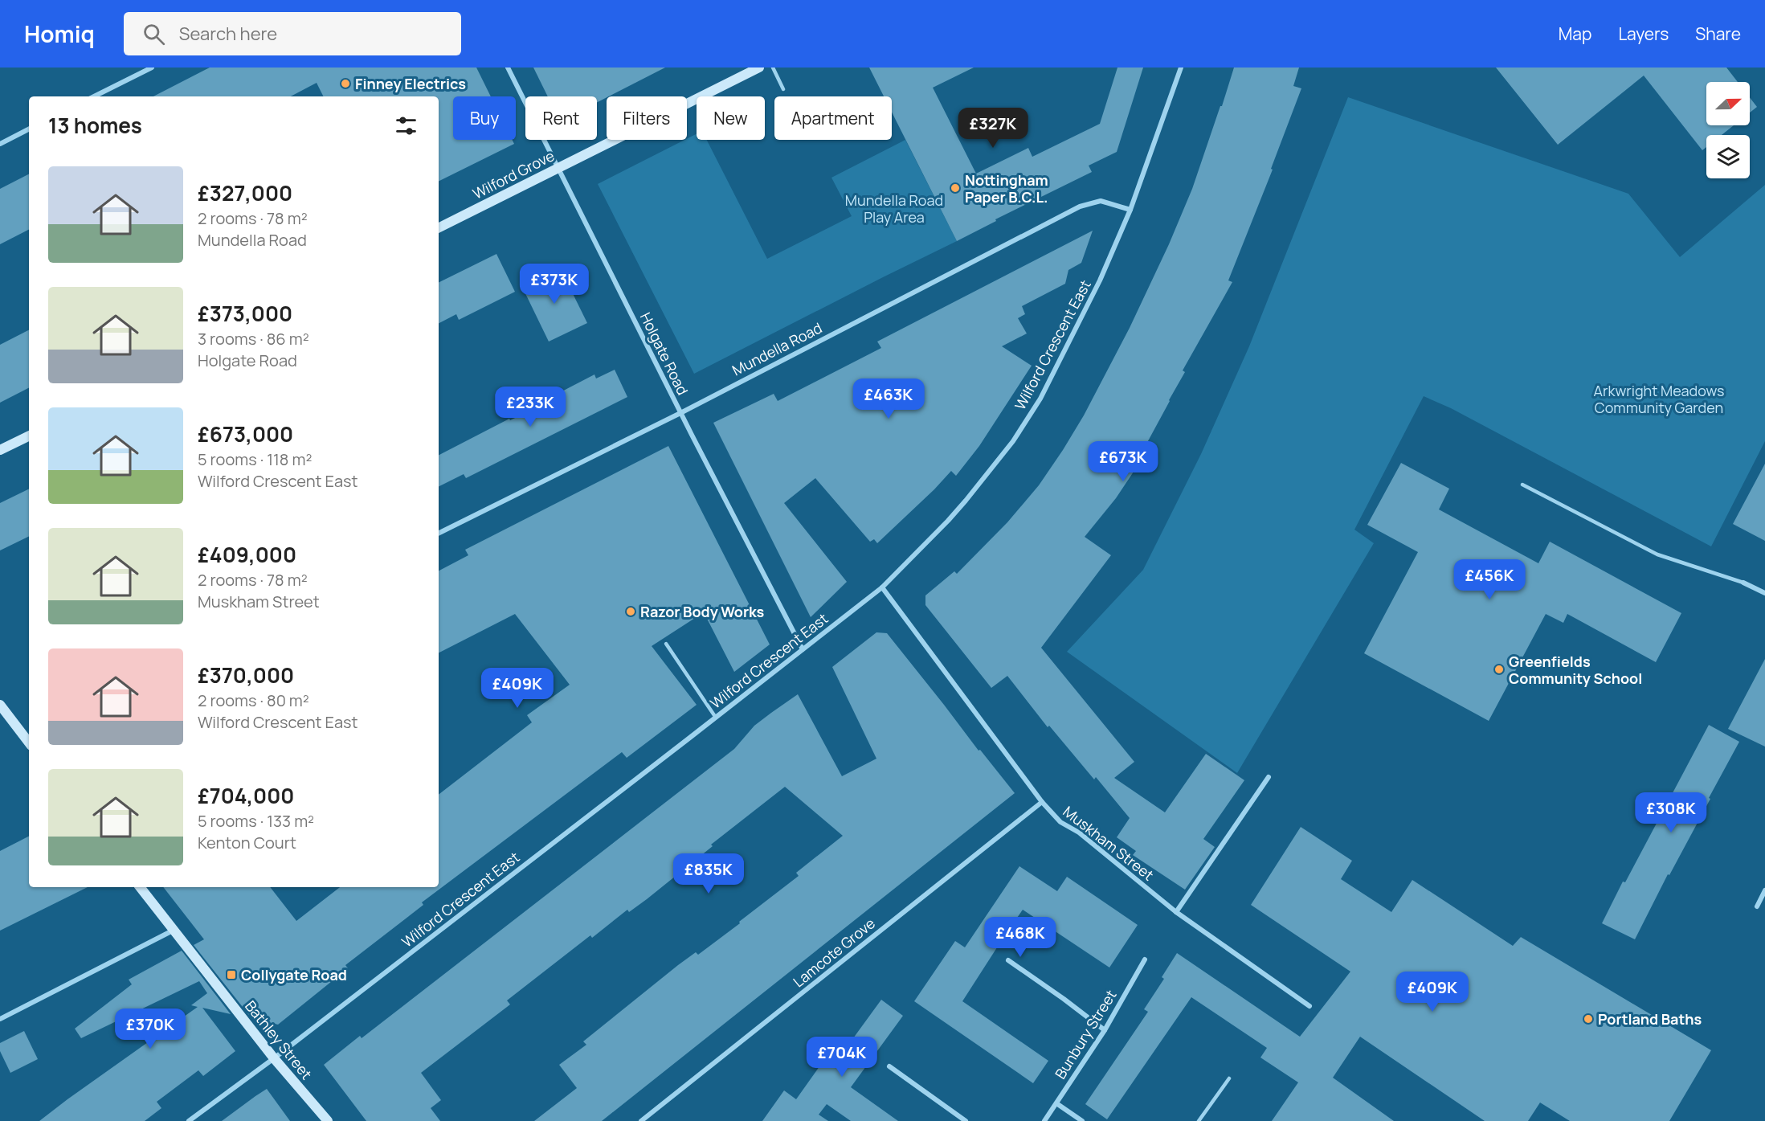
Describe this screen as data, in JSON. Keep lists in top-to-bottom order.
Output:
{
  "streets": {
    "street": [
      "Wilford Grove",
      "Wilford Crescent East",
      "Mundella Road",
      "Holgate Road",
      "Muskham Street",
      "Lamcote Grove",
      "Bunbury Street",
      "Bathley Street"
    ]
  },
  "crossings": [
    ["Wilford Grove", "Holgate Road"],
    ["Wilford Crescent East", "Mundella Road"],
    ["Wilford Crescent East", "Holgate Road"],
    ["Wilford Crescent East", "Muskham Street"],
    ["Wilford Crescent East", "Bathley Street"],
    ["Mundella Road", "Holgate Road"],
    ["Muskham Street", "Lamcote Grove"]
  ],
  "parks": ["Mundella Road Play Area", "Arkwright Meadows Community Garden"],
  "places": {
    "other": [
      "Finney Electrics",
      "Nottingham Paper B.C.L.",
      "Razor Body Works",
      "Greenfields Community School",
      "Portland Baths"
    ],
    "transit": ["Collygate Road"]
  },
  "north": "right",
  "page": {
    "header": "Homiq",
    "search": "Search here",
    "nav": ["Map", "Layers", "Share"],
    "chip": [
      "Buy",
      "Rent",
      "Filters",
      "New",
      "Apartment"
    ],
    "heading": "13 homes",
    "price": [
      "£327K",
      "£373K",
      "£463K",
      "£233K",
      "£673K",
      "£456K",
      "£409K",
      "£308K",
      "£835K",
      "£468K",
      "£409K",
      "£370K",
      "£704K"
    ],
    "list": [
      {
        "name": "£327,000",
        "note": "2 rooms · 78 m² · Mundella Road"
      },
      {
        "name": "£373,000",
        "note": "3 rooms · 86 m² · Holgate Road"
      },
      {
        "name": "£673,000",
        "note": "5 rooms · 118 m² · Wilford Crescent East"
      },
      {
        "name": "£409,000",
        "note": "2 rooms · 78 m² · Muskham Street"
      },
      {
        "name": "£370,000",
        "note": "2 rooms · 80 m² · Wilford Crescent East"
      },
      {
        "name": "£704,000",
        "note": "5 rooms · 133 m² · Kenton Court"
      }
    ]
  }
}
